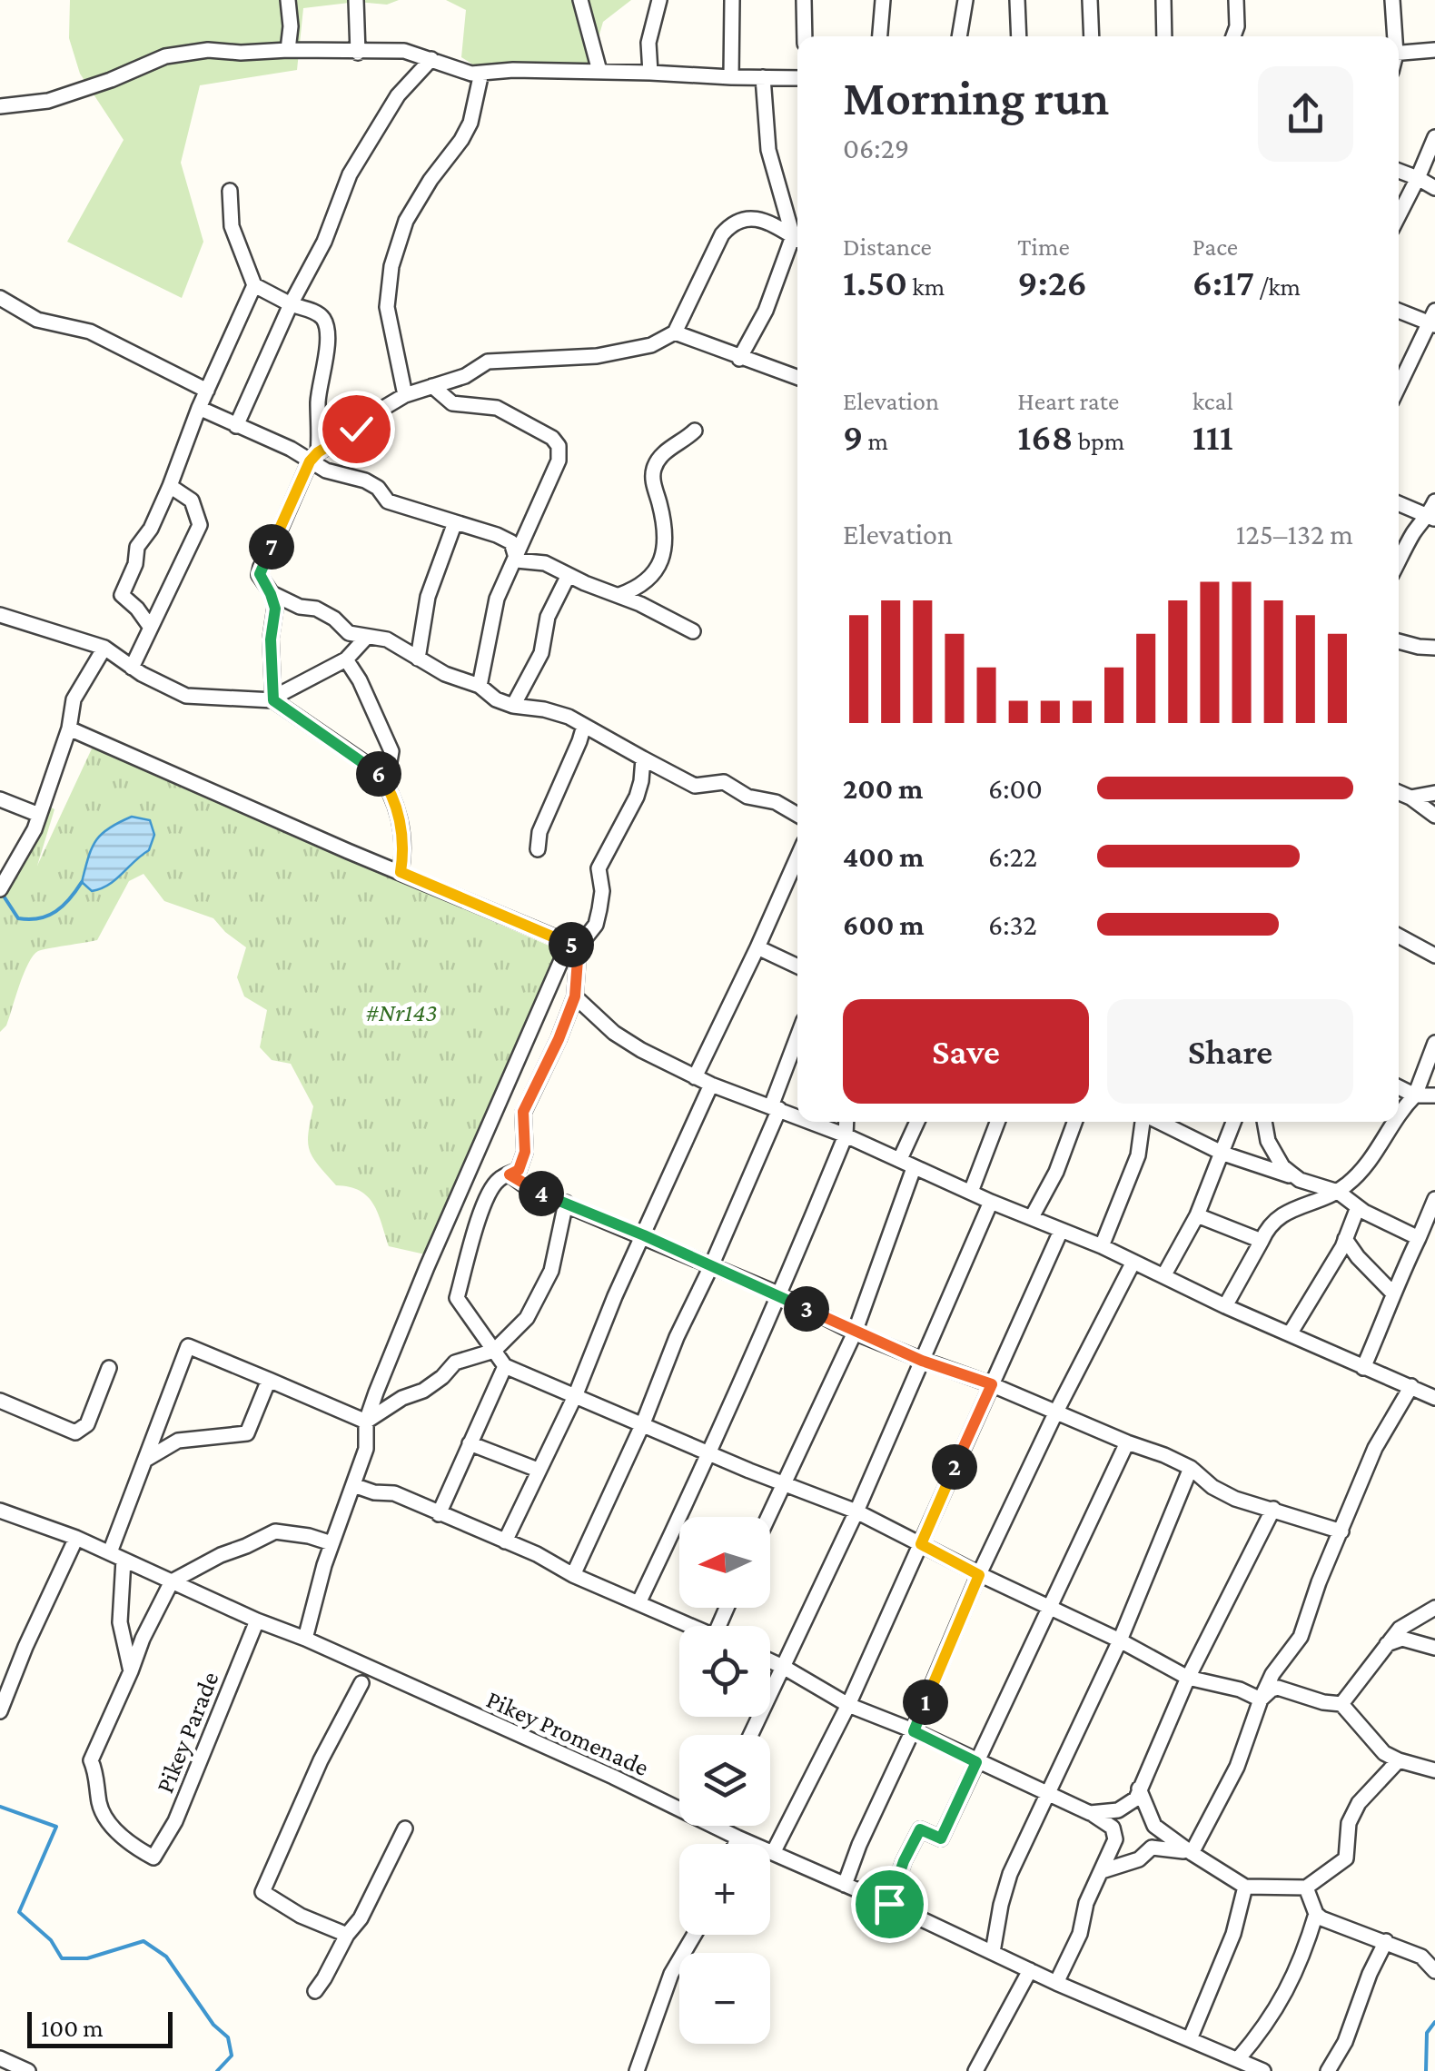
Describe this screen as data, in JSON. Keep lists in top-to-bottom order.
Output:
{
  "streets": {
    "street": ["Pikey Parade", "Pikey Promenade"]
  },
  "crossings": [
    ["Pikey Parade", "Pikey Promenade"]
  ],
  "parks": ["#Nr143"],
  "scale_bar": "100 m",
  "north": "left",
  "page": {
    "heading": ["Morning run", "06:29"],
    "stats": [
      ["Distance", "1.50 km"],
      ["Time", "9:26"],
      ["Pace", "6:17 /km"],
      ["Elevation", "9 m"],
      ["Heart rate", "168 bpm"],
      ["kcal", "111"]
    ],
    "chart": ["Elevation", "125–132 m"],
    "pins": [
      "7",
      "6",
      "5",
      "4",
      "3",
      "2",
      "1"
    ],
    "list": [
      {
        "name": "200 m",
        "note": "6:00"
      },
      {
        "name": "400 m",
        "note": "6:22"
      },
      {
        "name": "600 m",
        "note": "6:32"
      }
    ],
    "buttons": ["Save", "Share"],
    "map_buttons": ["+", "−"],
    "scale": "100 m"
  }
}
